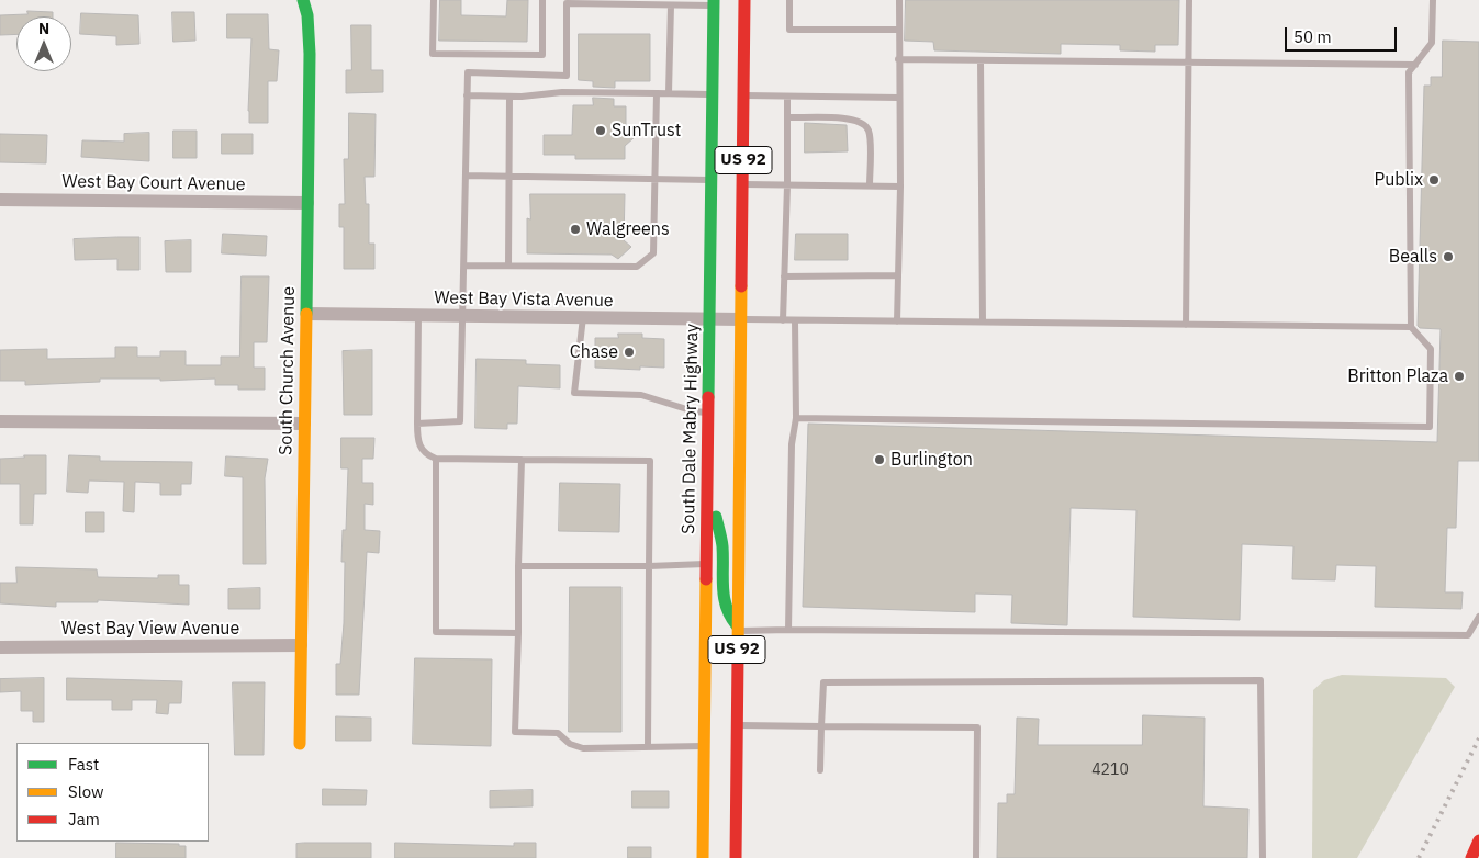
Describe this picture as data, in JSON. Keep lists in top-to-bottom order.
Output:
{
  "streets": {
    "main road": ["US 92", "South Church Avenue", "South Dale Mabry Highway"],
    "street": ["West Bay Court Avenue", "West Bay Vista Avenue", "West Bay View Avenue"]
  },
  "crossings": [
    ["US 92", "West Bay Vista Avenue"],
    ["West Bay Court Avenue", "South Church Avenue"],
    ["West Bay Vista Avenue", "South Church Avenue"],
    ["West Bay Vista Avenue", "South Dale Mabry Highway"],
    ["South Church Avenue", "West Bay View Avenue"]
  ],
  "places": [
    "SunTrust",
    "Publix",
    "Walgreens",
    "Bealls",
    "Chase",
    "Britton Plaza",
    "Burlington"
  ],
  "house_numbers": ["4210"],
  "legend": ["Fast", "Slow", "Jam"],
  "scale_bar": "50 m",
  "north": "top"
}
